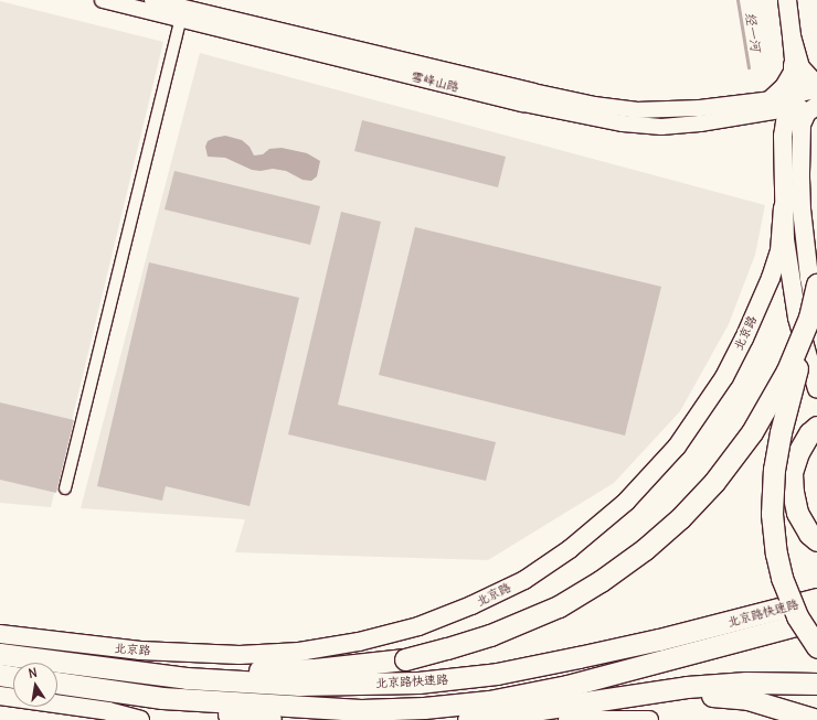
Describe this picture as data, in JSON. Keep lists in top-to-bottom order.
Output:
{
  "streets": {
    "highway": ["北京路快速路"],
    "main road": ["雪峰山路", "北京路"]
  },
  "water": ["经一河"],
  "north": "top"
}
